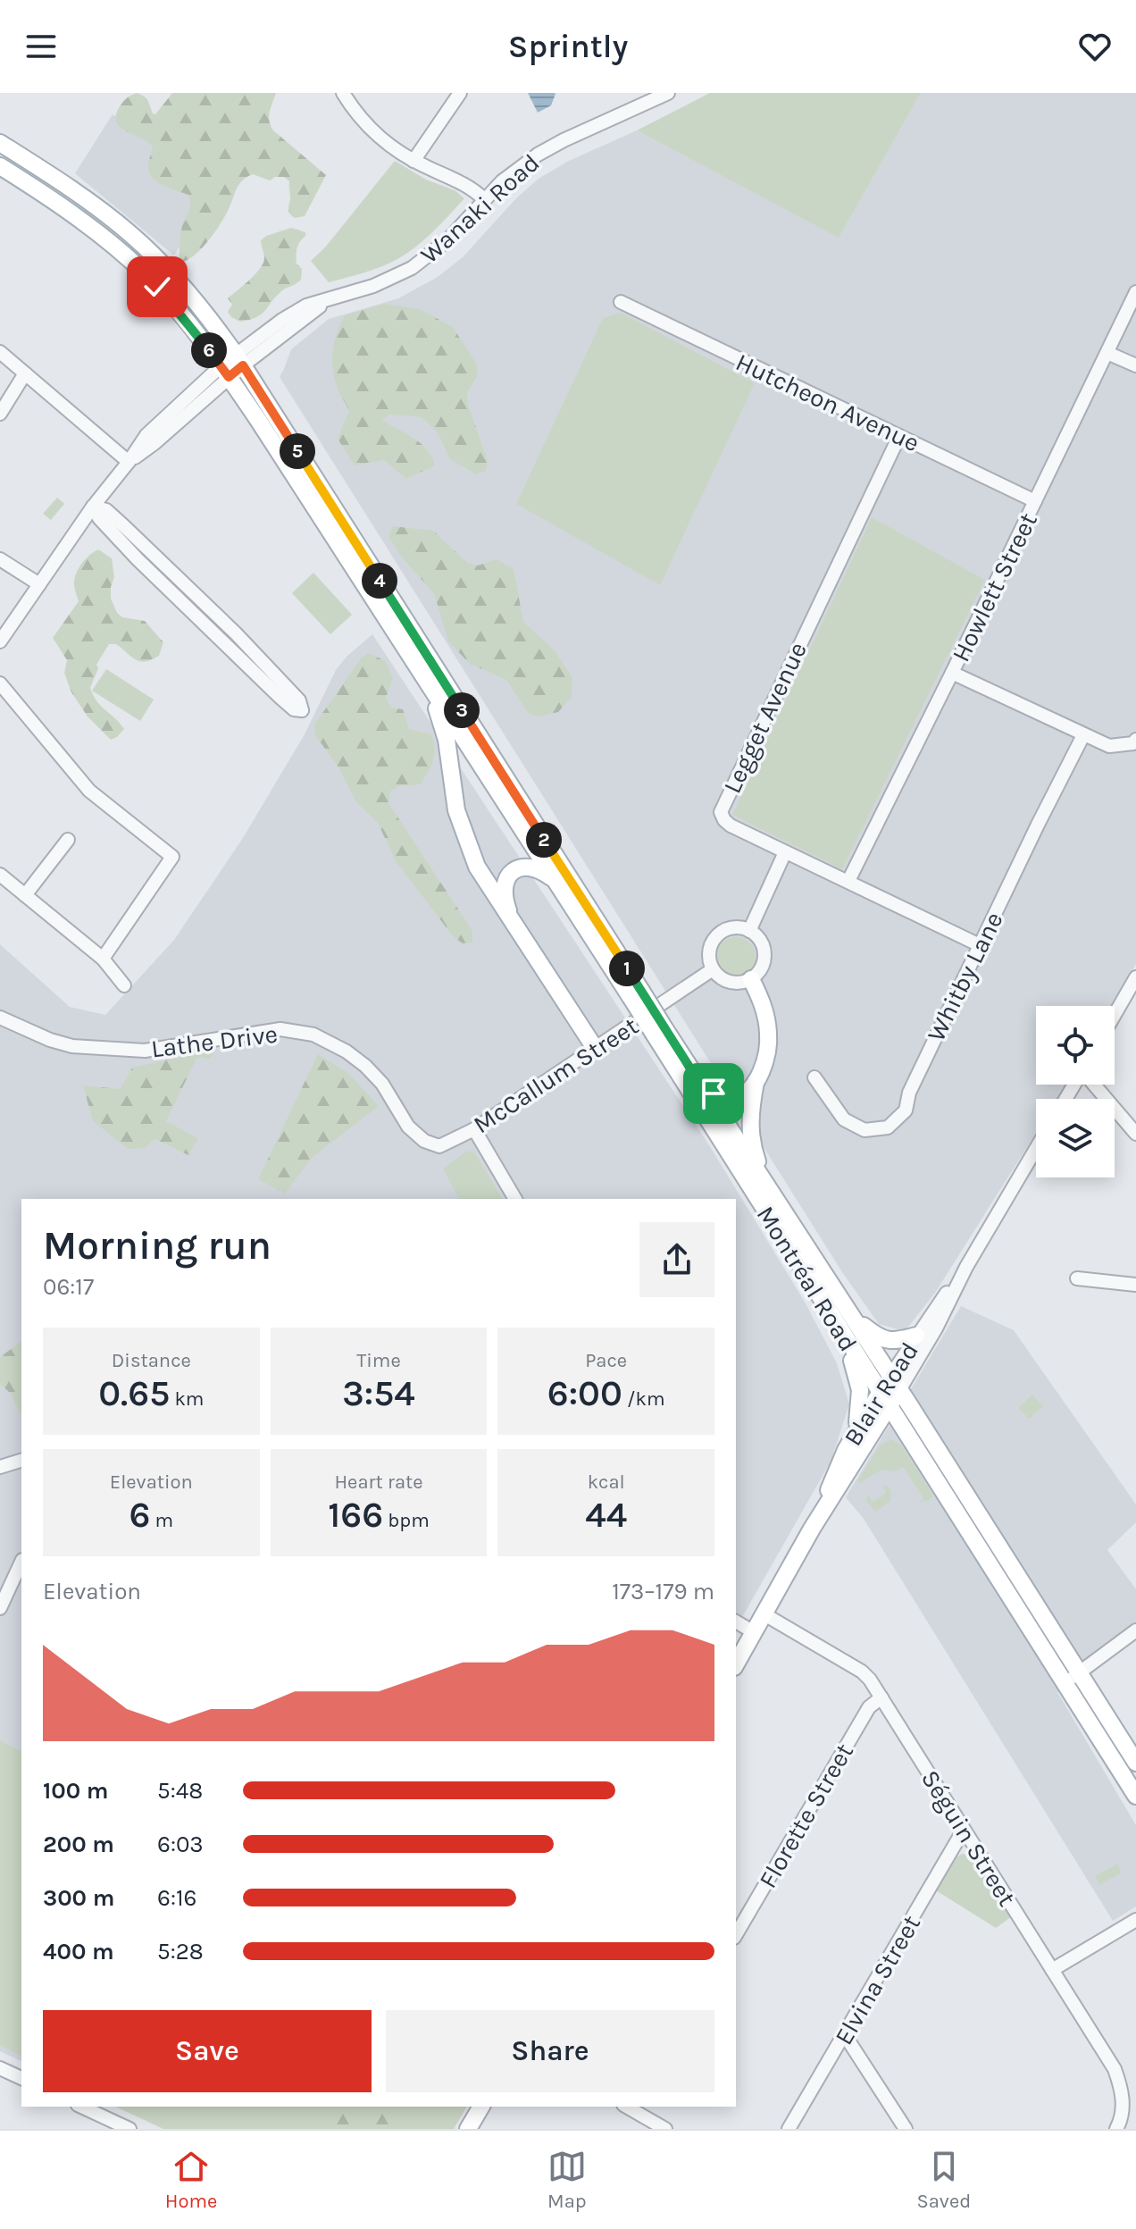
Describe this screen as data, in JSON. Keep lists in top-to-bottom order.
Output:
{
  "streets": {
    "main road": ["Montréal Road", "Blair Road"],
    "street": [
      "Wanaki Road",
      "Hutcheon Avenue",
      "Howlett Street",
      "Legget Avenue",
      "Whitby Lane",
      "Lathe Drive",
      "McCallum Street",
      "Florette Street",
      "Séguin Street",
      "Elvina Street"
    ]
  },
  "crossings": [
    ["Wanaki Road", "Montréal Road"],
    ["Hutcheon Avenue", "Howlett Street"],
    ["Hutcheon Avenue", "Legget Avenue"],
    ["Howlett Street", "Legget Avenue"],
    ["Legget Avenue", "Whitby Lane"],
    ["Lathe Drive", "McCallum Street"],
    ["Montréal Road", "Blair Road"],
    ["Blair Road", "Séguin Street"],
    ["Florette Street", "Séguin Street"],
    ["Séguin Street", "Elvina Street"]
  ],
  "page": {
    "header": "Sprintly",
    "pins": [
      "6",
      "5",
      "4",
      "3",
      "2",
      "1"
    ],
    "heading": ["Morning run", "06:17"],
    "stats": [
      ["Distance", "0.65 km"],
      ["Time", "3:54"],
      ["Pace", "6:00 /km"],
      ["Elevation", "6 m"],
      ["Heart rate", "166 bpm"],
      ["kcal", "44"]
    ],
    "chart": ["Elevation", "173–179 m"],
    "list": [
      {
        "name": "100 m",
        "note": "5:48"
      },
      {
        "name": "200 m",
        "note": "6:03"
      },
      {
        "name": "300 m",
        "note": "6:16"
      },
      {
        "name": "400 m",
        "note": "5:28"
      }
    ],
    "buttons": ["Save", "Share"],
    "tabs": ["Home", "Map", "Saved"]
  }
}
